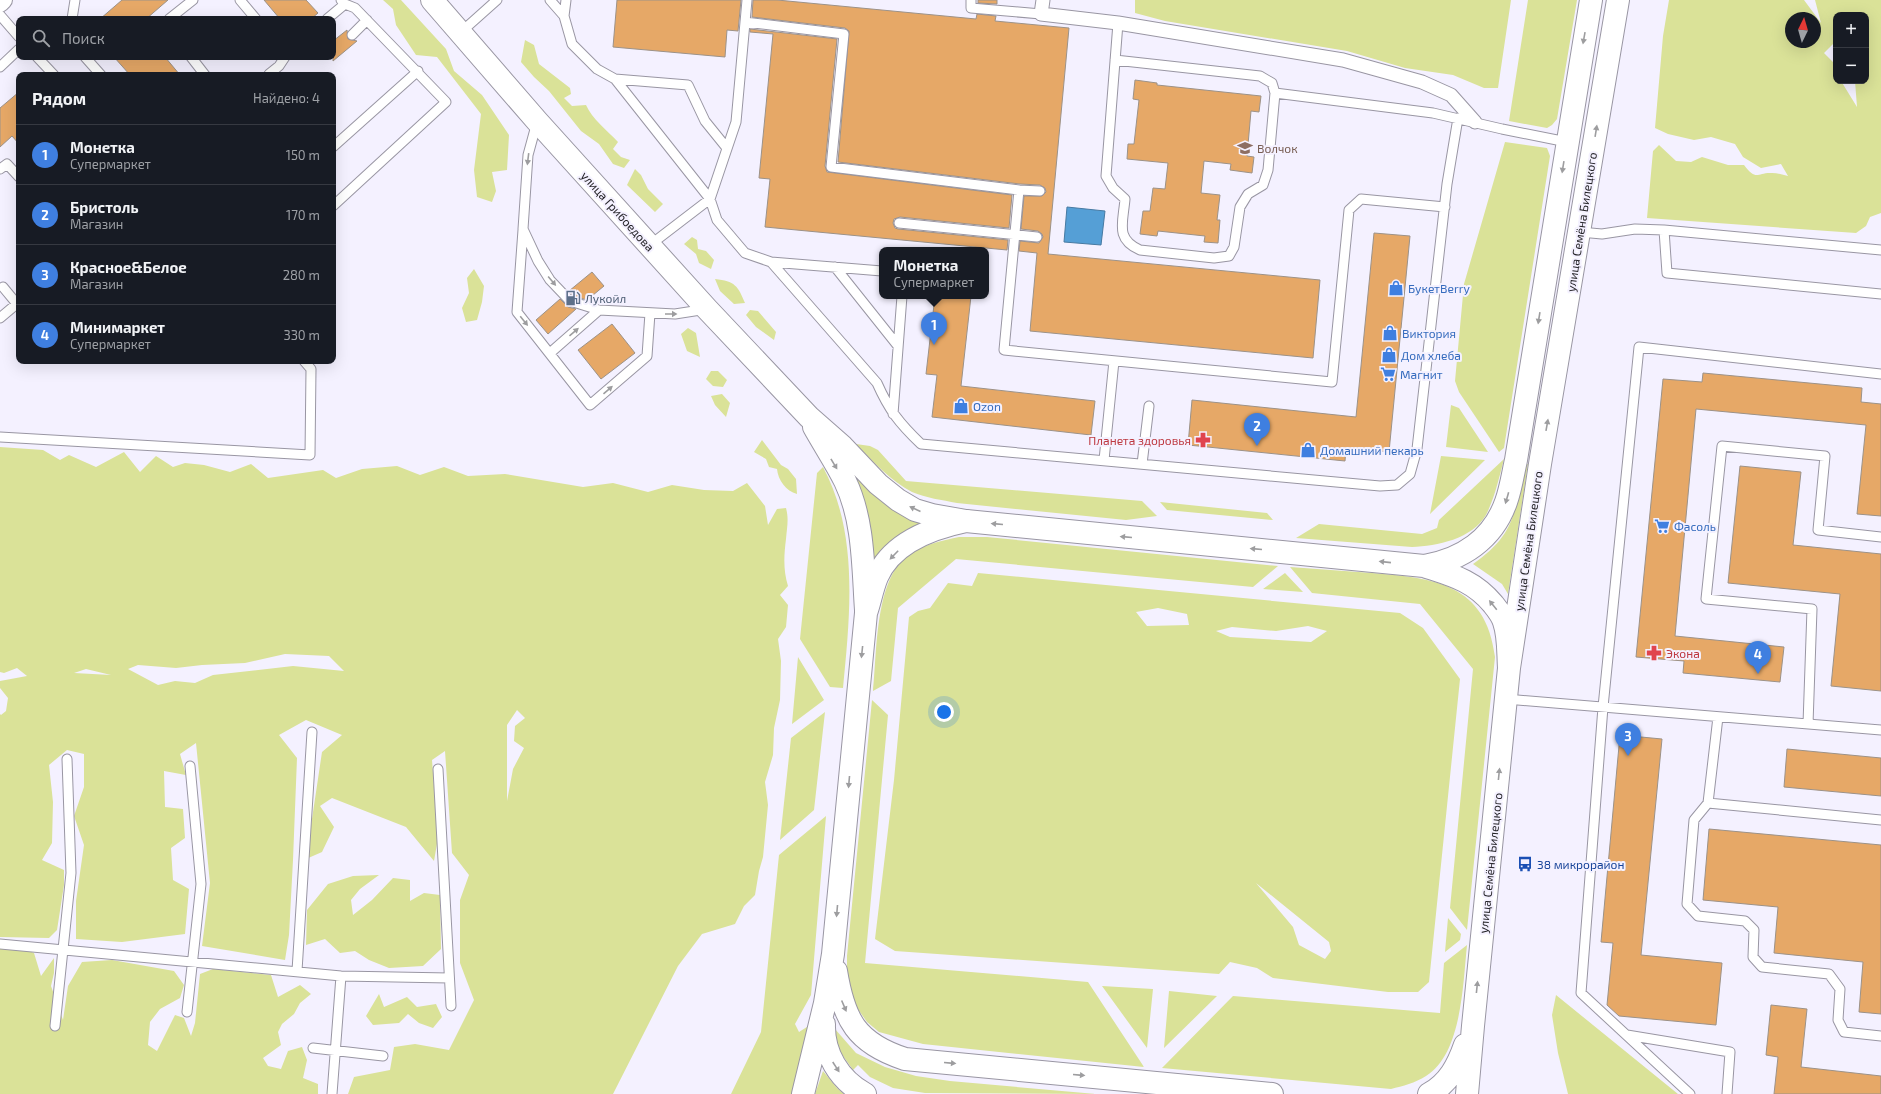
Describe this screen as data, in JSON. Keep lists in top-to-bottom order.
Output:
{
  "streets": {
    "main road": ["улица Грибоедова", "улица Семёна Билецкого"]
  },
  "places": {
    "school or university": ["Волчок"],
    "shop": [
      "БукетBerry",
      "Виктория",
      "Дом хлеба",
      "Ozon",
      "Домашний пекарь"
    ],
    "fuel station": ["Лукойл"],
    "supermarket": ["Магнит", "Фасоль"],
    "pharmacy": ["Планета здоровья", "Экона"],
    "bus stop": ["38 микрорайон"]
  },
  "north": "top",
  "page": {
    "map_buttons": ["+", "−"],
    "search": "Поиск",
    "heading": ["Рядом", "Найдено: 4"],
    "list": [
      {
        "mark": "1",
        "name": "Монетка",
        "note": "Супермаркет",
        "value": "150 m"
      },
      {
        "mark": "2",
        "name": "Бристоль",
        "note": "Магазин",
        "value": "170 m"
      },
      {
        "mark": "3",
        "name": "Красное&Белое",
        "note": "Магазин",
        "value": "280 m"
      },
      {
        "mark": "4",
        "name": "Минимаркет",
        "note": "Супермаркет",
        "value": "330 m"
      }
    ],
    "popup": ["Монетка", "Супермаркет"],
    "pins": [
      "1",
      "2",
      "4",
      "3"
    ]
  }
}
